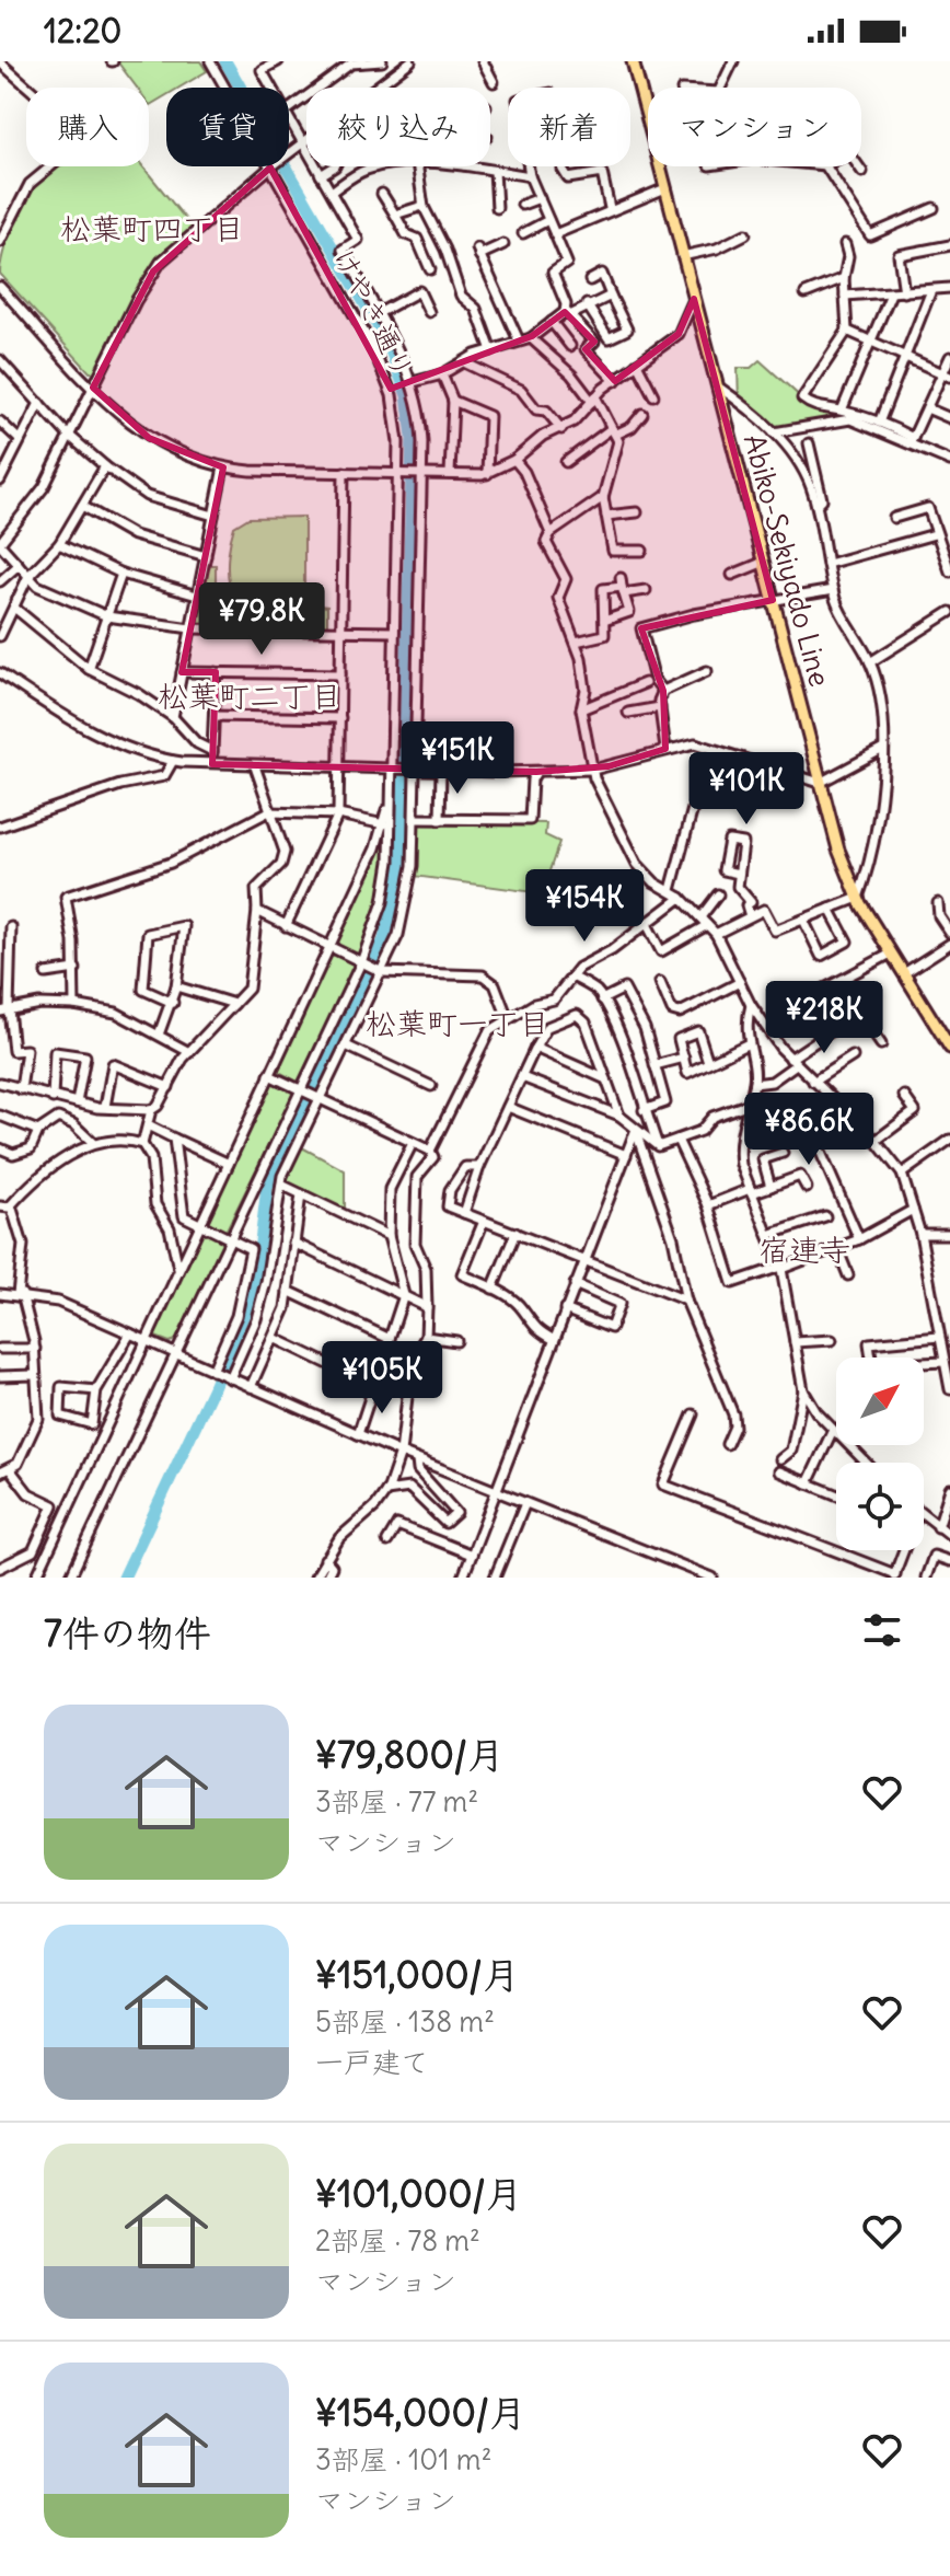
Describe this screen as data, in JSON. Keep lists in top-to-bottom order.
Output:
{
  "streets": {
    "main road": ["Abiko-Sekiyado Line"],
    "street": ["けやき通り"]
  },
  "districts": [
    "松葉町四丁目",
    "松葉町二丁目",
    "松葉町一丁目",
    "宿連寺"
  ],
  "north": "top right",
  "page": {
    "status": "12:20",
    "chip": [
      "購入",
      "賃貸",
      "絞り込み",
      "新着",
      "マンション"
    ],
    "price": [
      "¥79.8K",
      "¥151K",
      "¥101K",
      "¥154K",
      "¥218K",
      "¥86.6K",
      "¥105K"
    ],
    "heading": "7件の物件",
    "list": [
      {
        "name": "¥79,800/月",
        "note": "3部屋 · 77 m² · マンション"
      },
      {
        "name": "¥151,000/月",
        "note": "5部屋 · 138 m² · 一戸建て"
      },
      {
        "name": "¥101,000/月",
        "note": "2部屋 · 78 m² · マンション"
      },
      {
        "name": "¥154,000/月",
        "note": "3部屋 · 101 m² · マンション"
      }
    ]
  }
}
